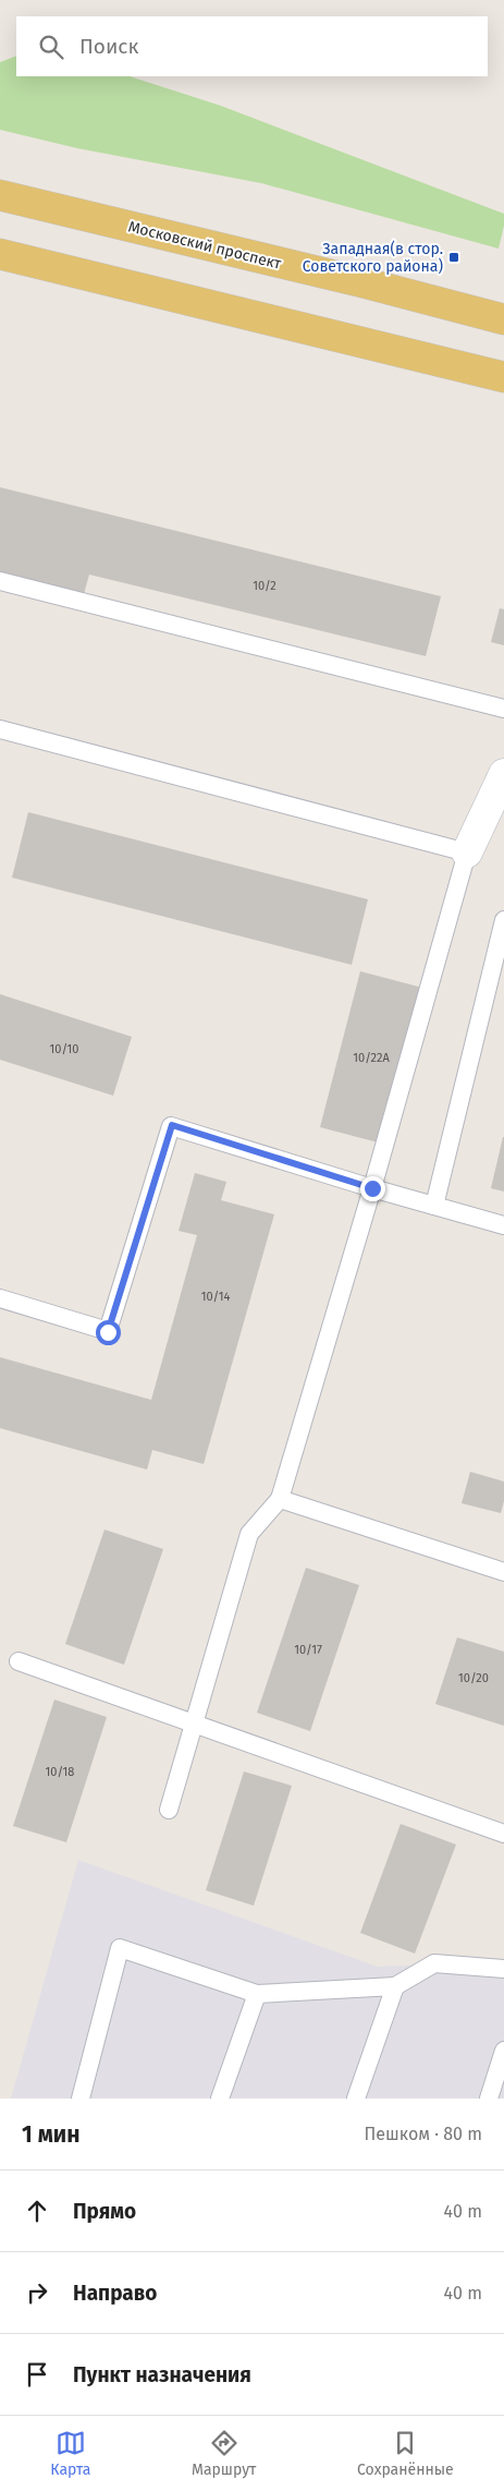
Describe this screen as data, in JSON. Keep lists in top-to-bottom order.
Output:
{
  "streets": {
    "main road": ["Московский проспект"]
  },
  "places": {
    "transit": ["Западная(в стор. Советского района)"]
  },
  "house_numbers": [
    "10/2",
    "10/10",
    "10/22А",
    "10/14",
    "10/17",
    "10/20",
    "10/18"
  ],
  "page": {
    "search": "Поиск",
    "heading": ["1 мин", "Пешком · 80 m"],
    "list": [
      ["Прямо", "40 m"],
      ["Направо", "40 m"],
      "Пункт назначения"
    ],
    "nav": ["Карта", "Маршрут", "Сохранённые"]
  }
}
